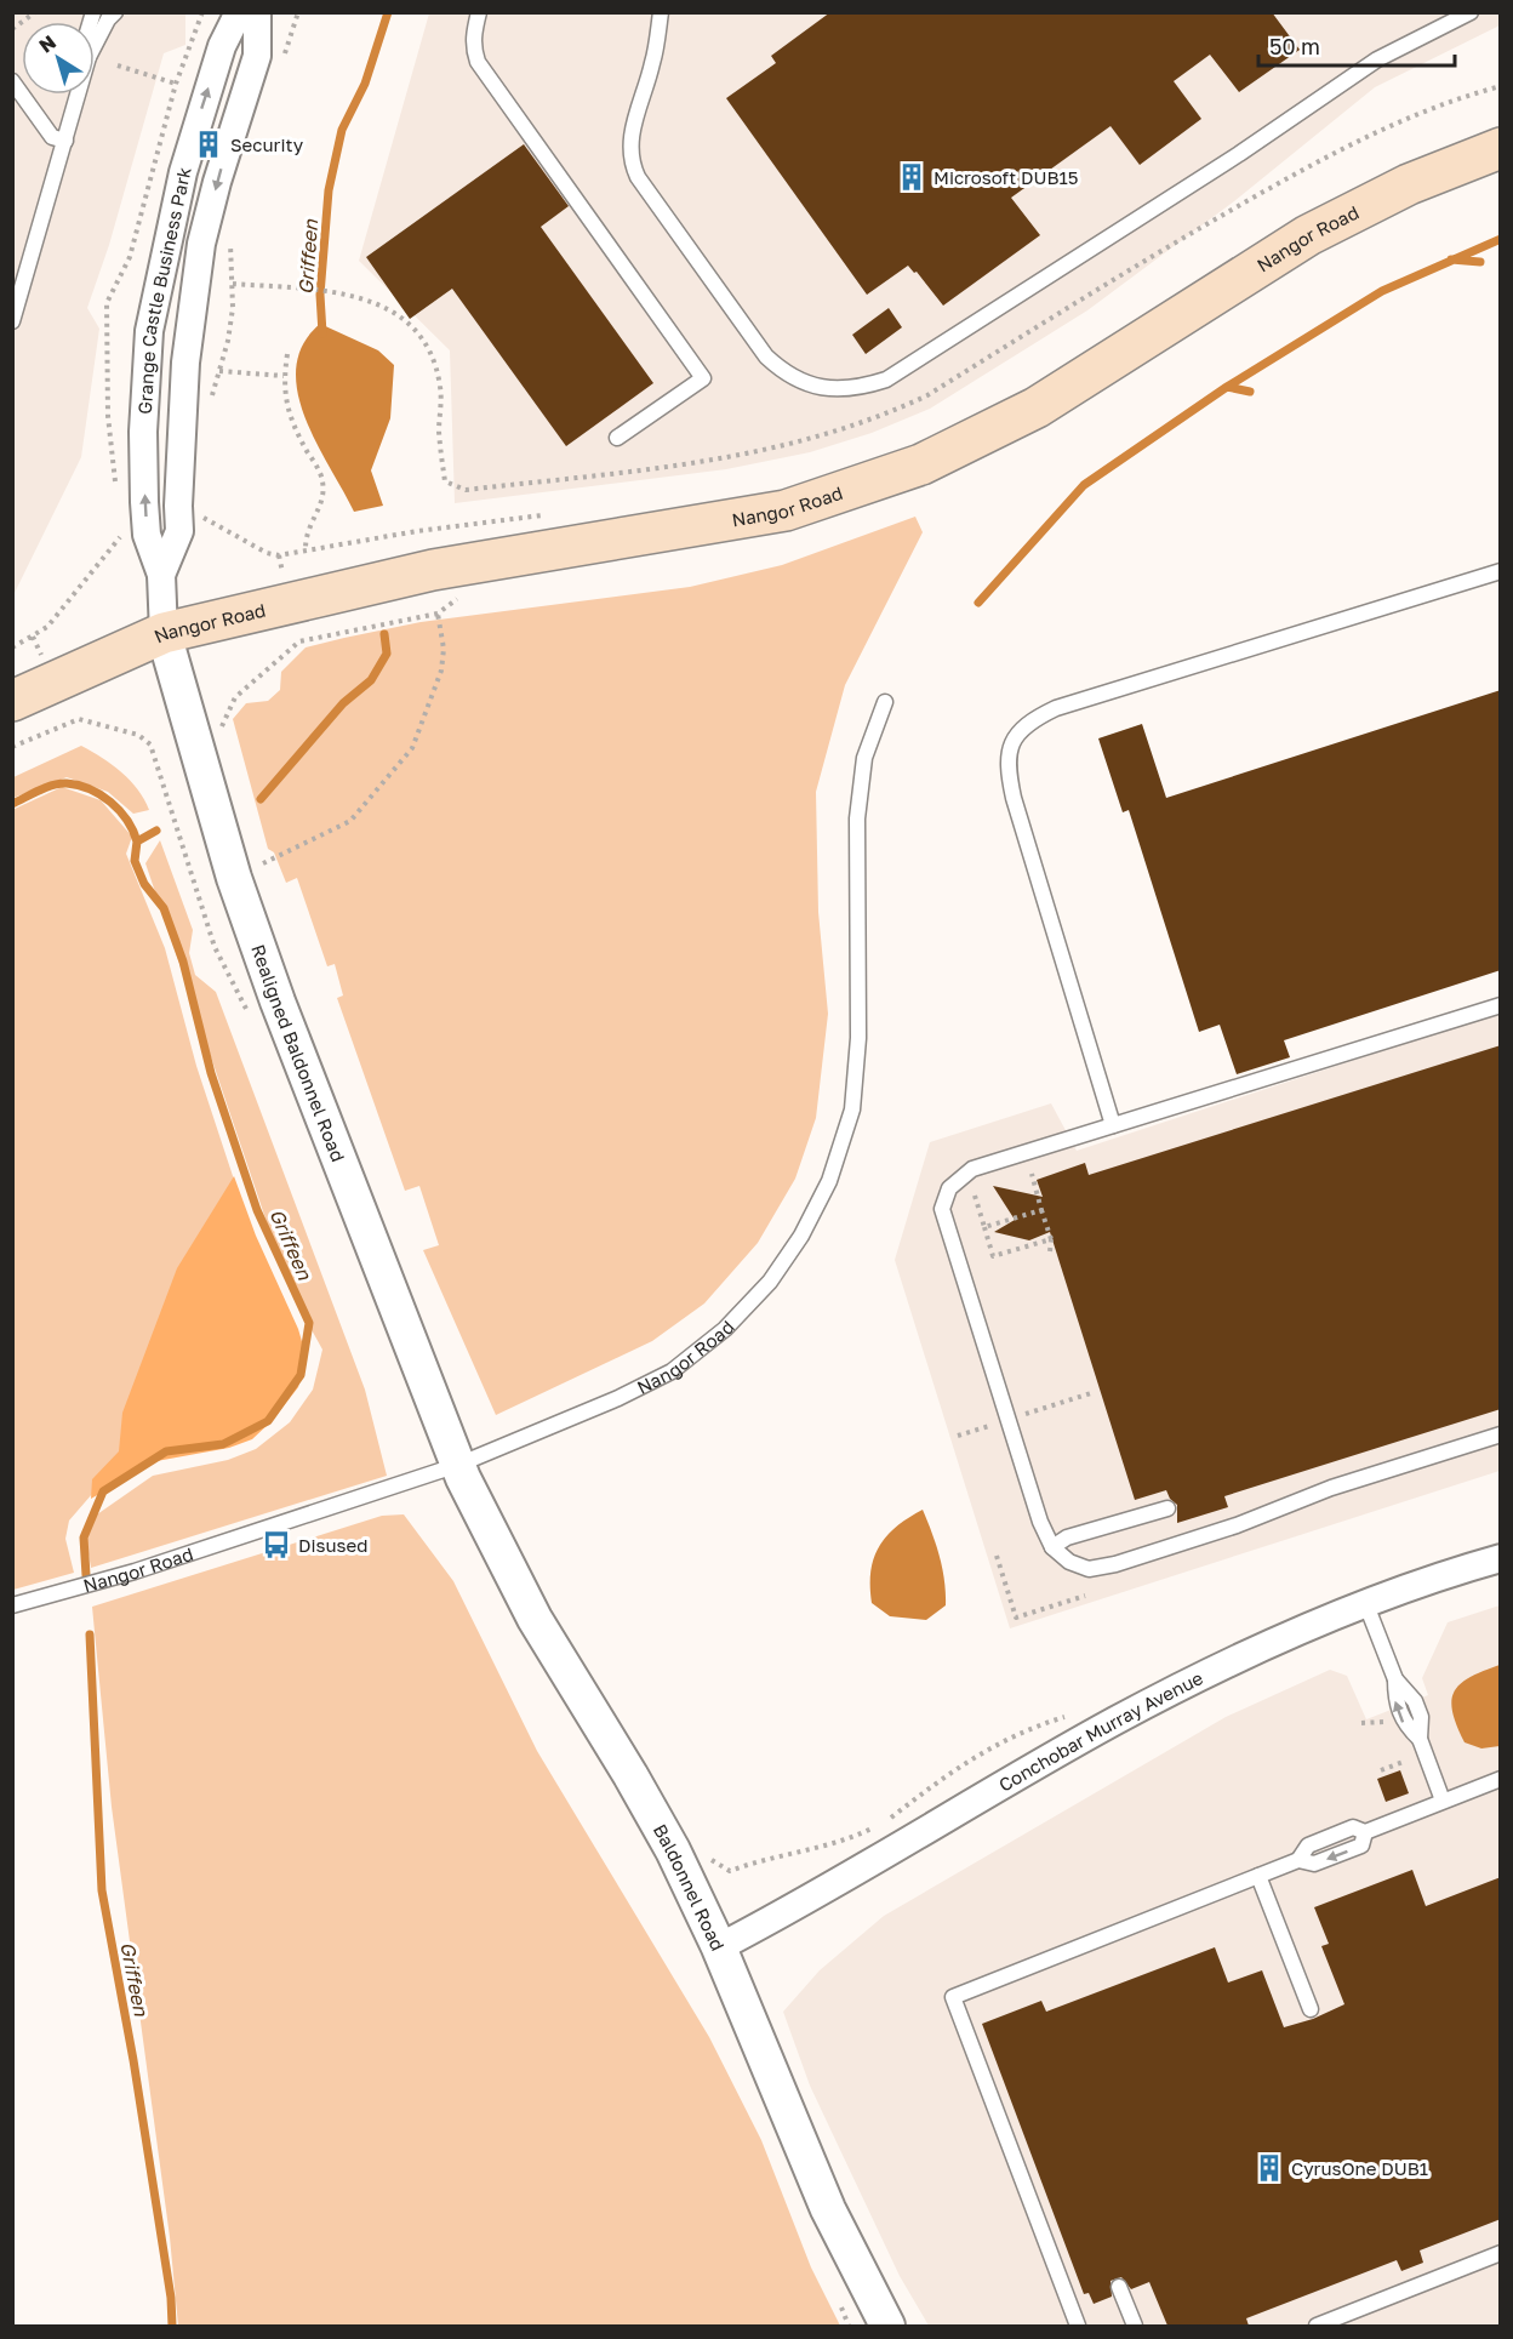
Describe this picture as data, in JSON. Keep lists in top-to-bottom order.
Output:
{
  "streets": {
    "main road": ["Nangor Road"],
    "street": [
      "Grange Castle Business Park",
      "Realigned Baldonnel Road",
      "Conchobar Murray Avenue",
      "Baldonnel Road"
    ]
  },
  "crossings": [
    ["Nangor Road", "Grange Castle Business Park"],
    ["Nangor Road", "Realigned Baldonnel Road"],
    ["Nangor Road", "Baldonnel Road"],
    ["Grange Castle Business Park", "Realigned Baldonnel Road"],
    ["Realigned Baldonnel Road", "Baldonnel Road"],
    ["Conchobar Murray Avenue", "Baldonnel Road"]
  ],
  "water": ["Griffeen"],
  "places": {
    "building": ["Security", "Microsoft DUB15", "CyrusOne DUB1"],
    "bus stop": ["Disused"]
  },
  "scale_bar": "50 m",
  "north": "top left"
}
